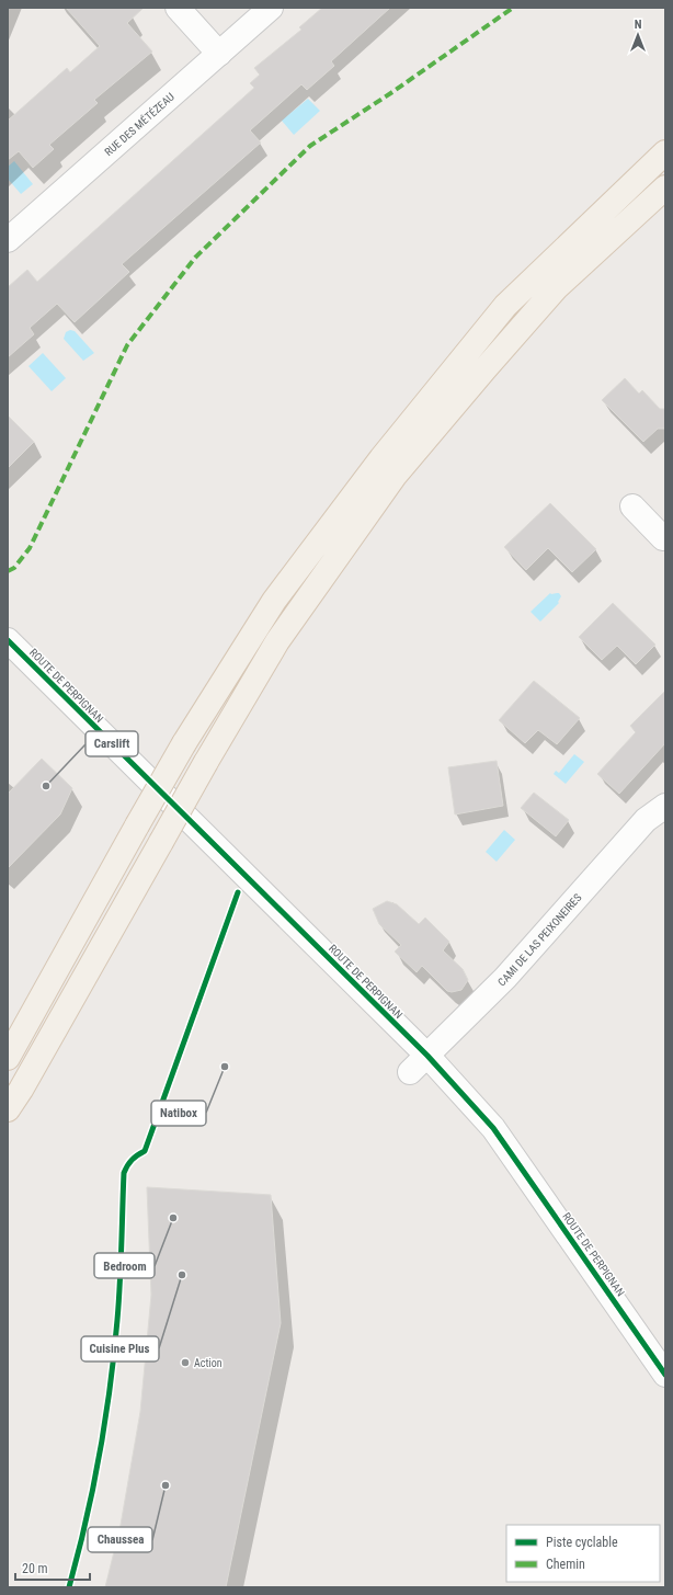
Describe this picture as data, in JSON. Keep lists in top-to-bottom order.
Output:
{
  "streets": {
    "street": ["RUE DES MÉTÉZEAU", "ROUTE DE PERPIGNAN", "CAMI DE LAS PEIXONEIRES"]
  },
  "crossings": [
    ["ROUTE DE PERPIGNAN", "CAMI DE LAS PEIXONEIRES"]
  ],
  "places": [
    "Carslift",
    "Natibox",
    "Bedroom",
    "Cuisine Plus",
    "Action",
    "Chaussea"
  ],
  "legend": ["Piste cyclable", "Chemin"],
  "scale_bar": "20 m",
  "north": "top"
}
